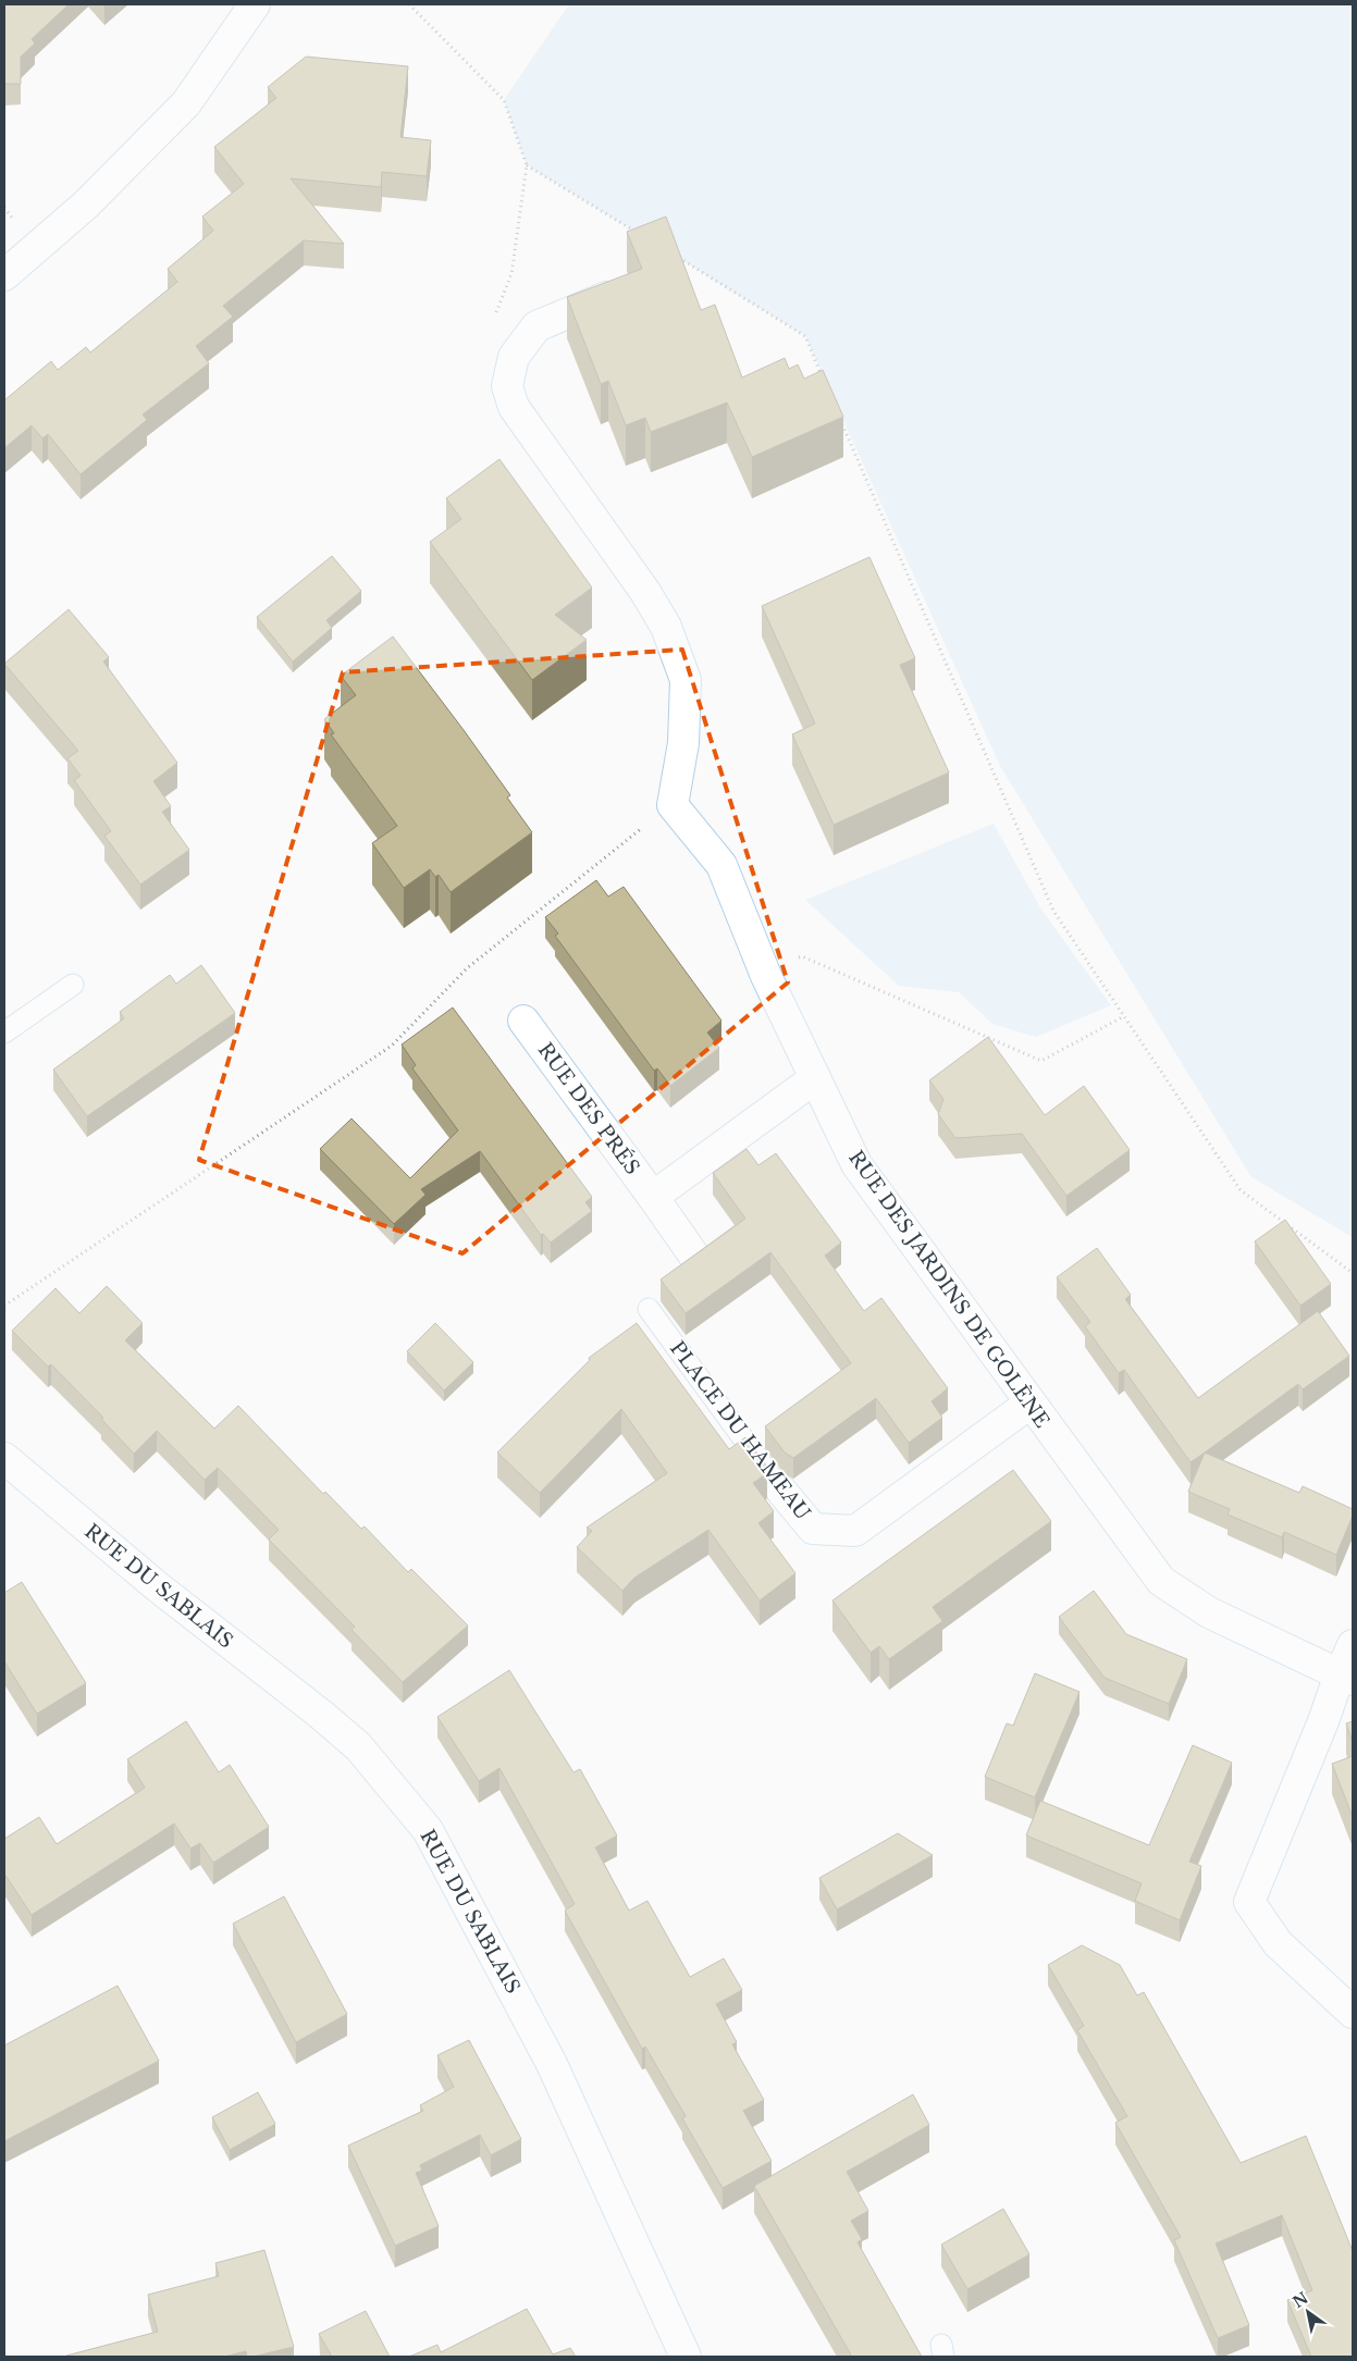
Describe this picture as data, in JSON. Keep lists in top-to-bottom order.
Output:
{
  "streets": {
    "street": [
      "RUE DES PRÉS",
      "RUE DES JARDINS DE GOLÈNE",
      "PLACE DU HAMEAU",
      "RUE DU SABLAIS"
    ]
  },
  "crossings": [
    ["RUE DES JARDINS DE GOLÈNE", "PLACE DU HAMEAU"]
  ],
  "north": "top left"
}
